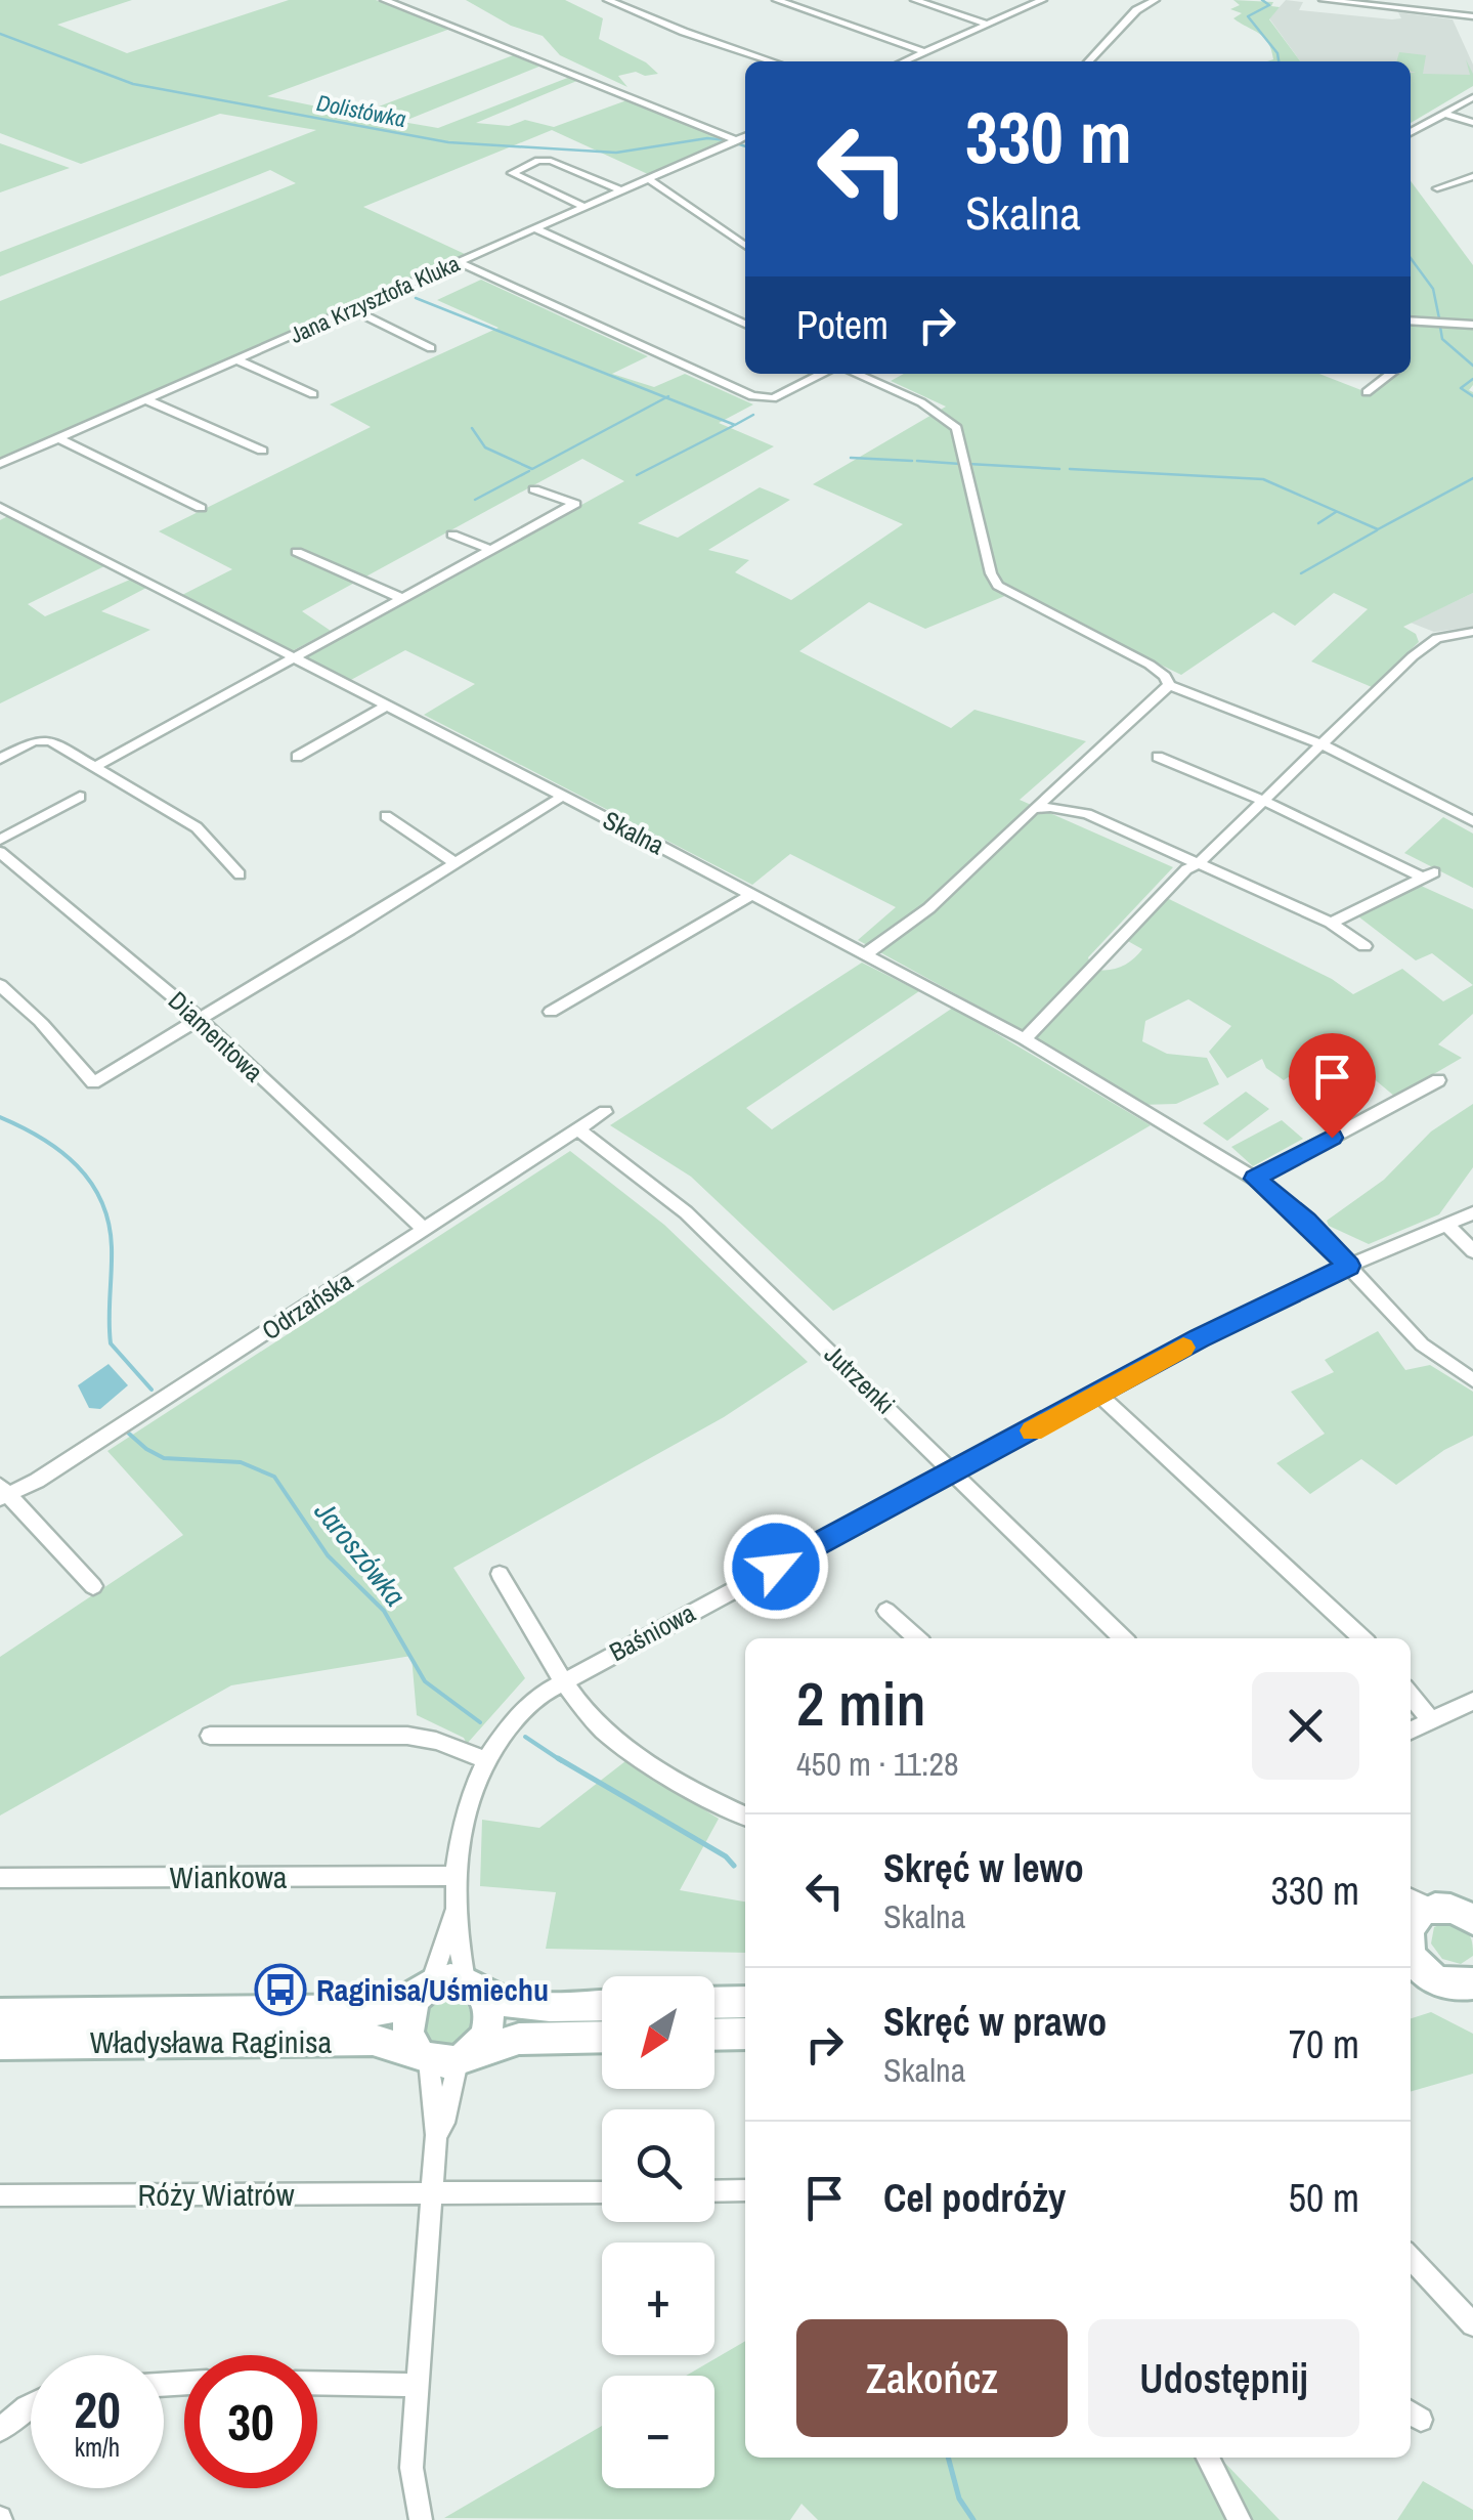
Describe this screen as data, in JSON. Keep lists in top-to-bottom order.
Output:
{
  "streets": {
    "main road": ["Władysława Raginisa"],
    "street": [
      "Jana Krzysztofa Kluka",
      "Skalna",
      "Diamentowa",
      "Odrzańska",
      "Jutrzenki",
      "Baśniowa",
      "Wiankowa",
      "Róży Wiatrów"
    ]
  },
  "crossings": [
    ["Skalna", "Baśniowa"],
    ["Diamentowa", "Odrzańska"],
    ["Odrzańska", "Jutrzenki"],
    ["Jutrzenki", "Baśniowa"],
    ["Baśniowa", "Wiankowa"],
    ["Baśniowa", "Władysława Raginisa"]
  ],
  "water": ["Dolistówka", "Jaroszówka"],
  "places": {
    "bus stop": ["Raginisa/Uśmiechu"]
  },
  "north": "bottom left",
  "page": {
    "turn": ["330 m", "Skalna"],
    "then": "Potem",
    "heading": ["2 min", "450 m · 11:28"],
    "list": [
      {
        "name": "Skręć w lewo",
        "note": "Skalna",
        "value": "330 m"
      },
      {
        "name": "Skręć w prawo",
        "note": "Skalna",
        "value": "70 m"
      },
      {
        "name": "Cel podróży",
        "value": "50 m"
      }
    ],
    "map_buttons": ["+", "−"],
    "buttons": ["Zakończ", "Udostępnij"],
    "speed": "20 km/h",
    "limit": "30"
  }
}
